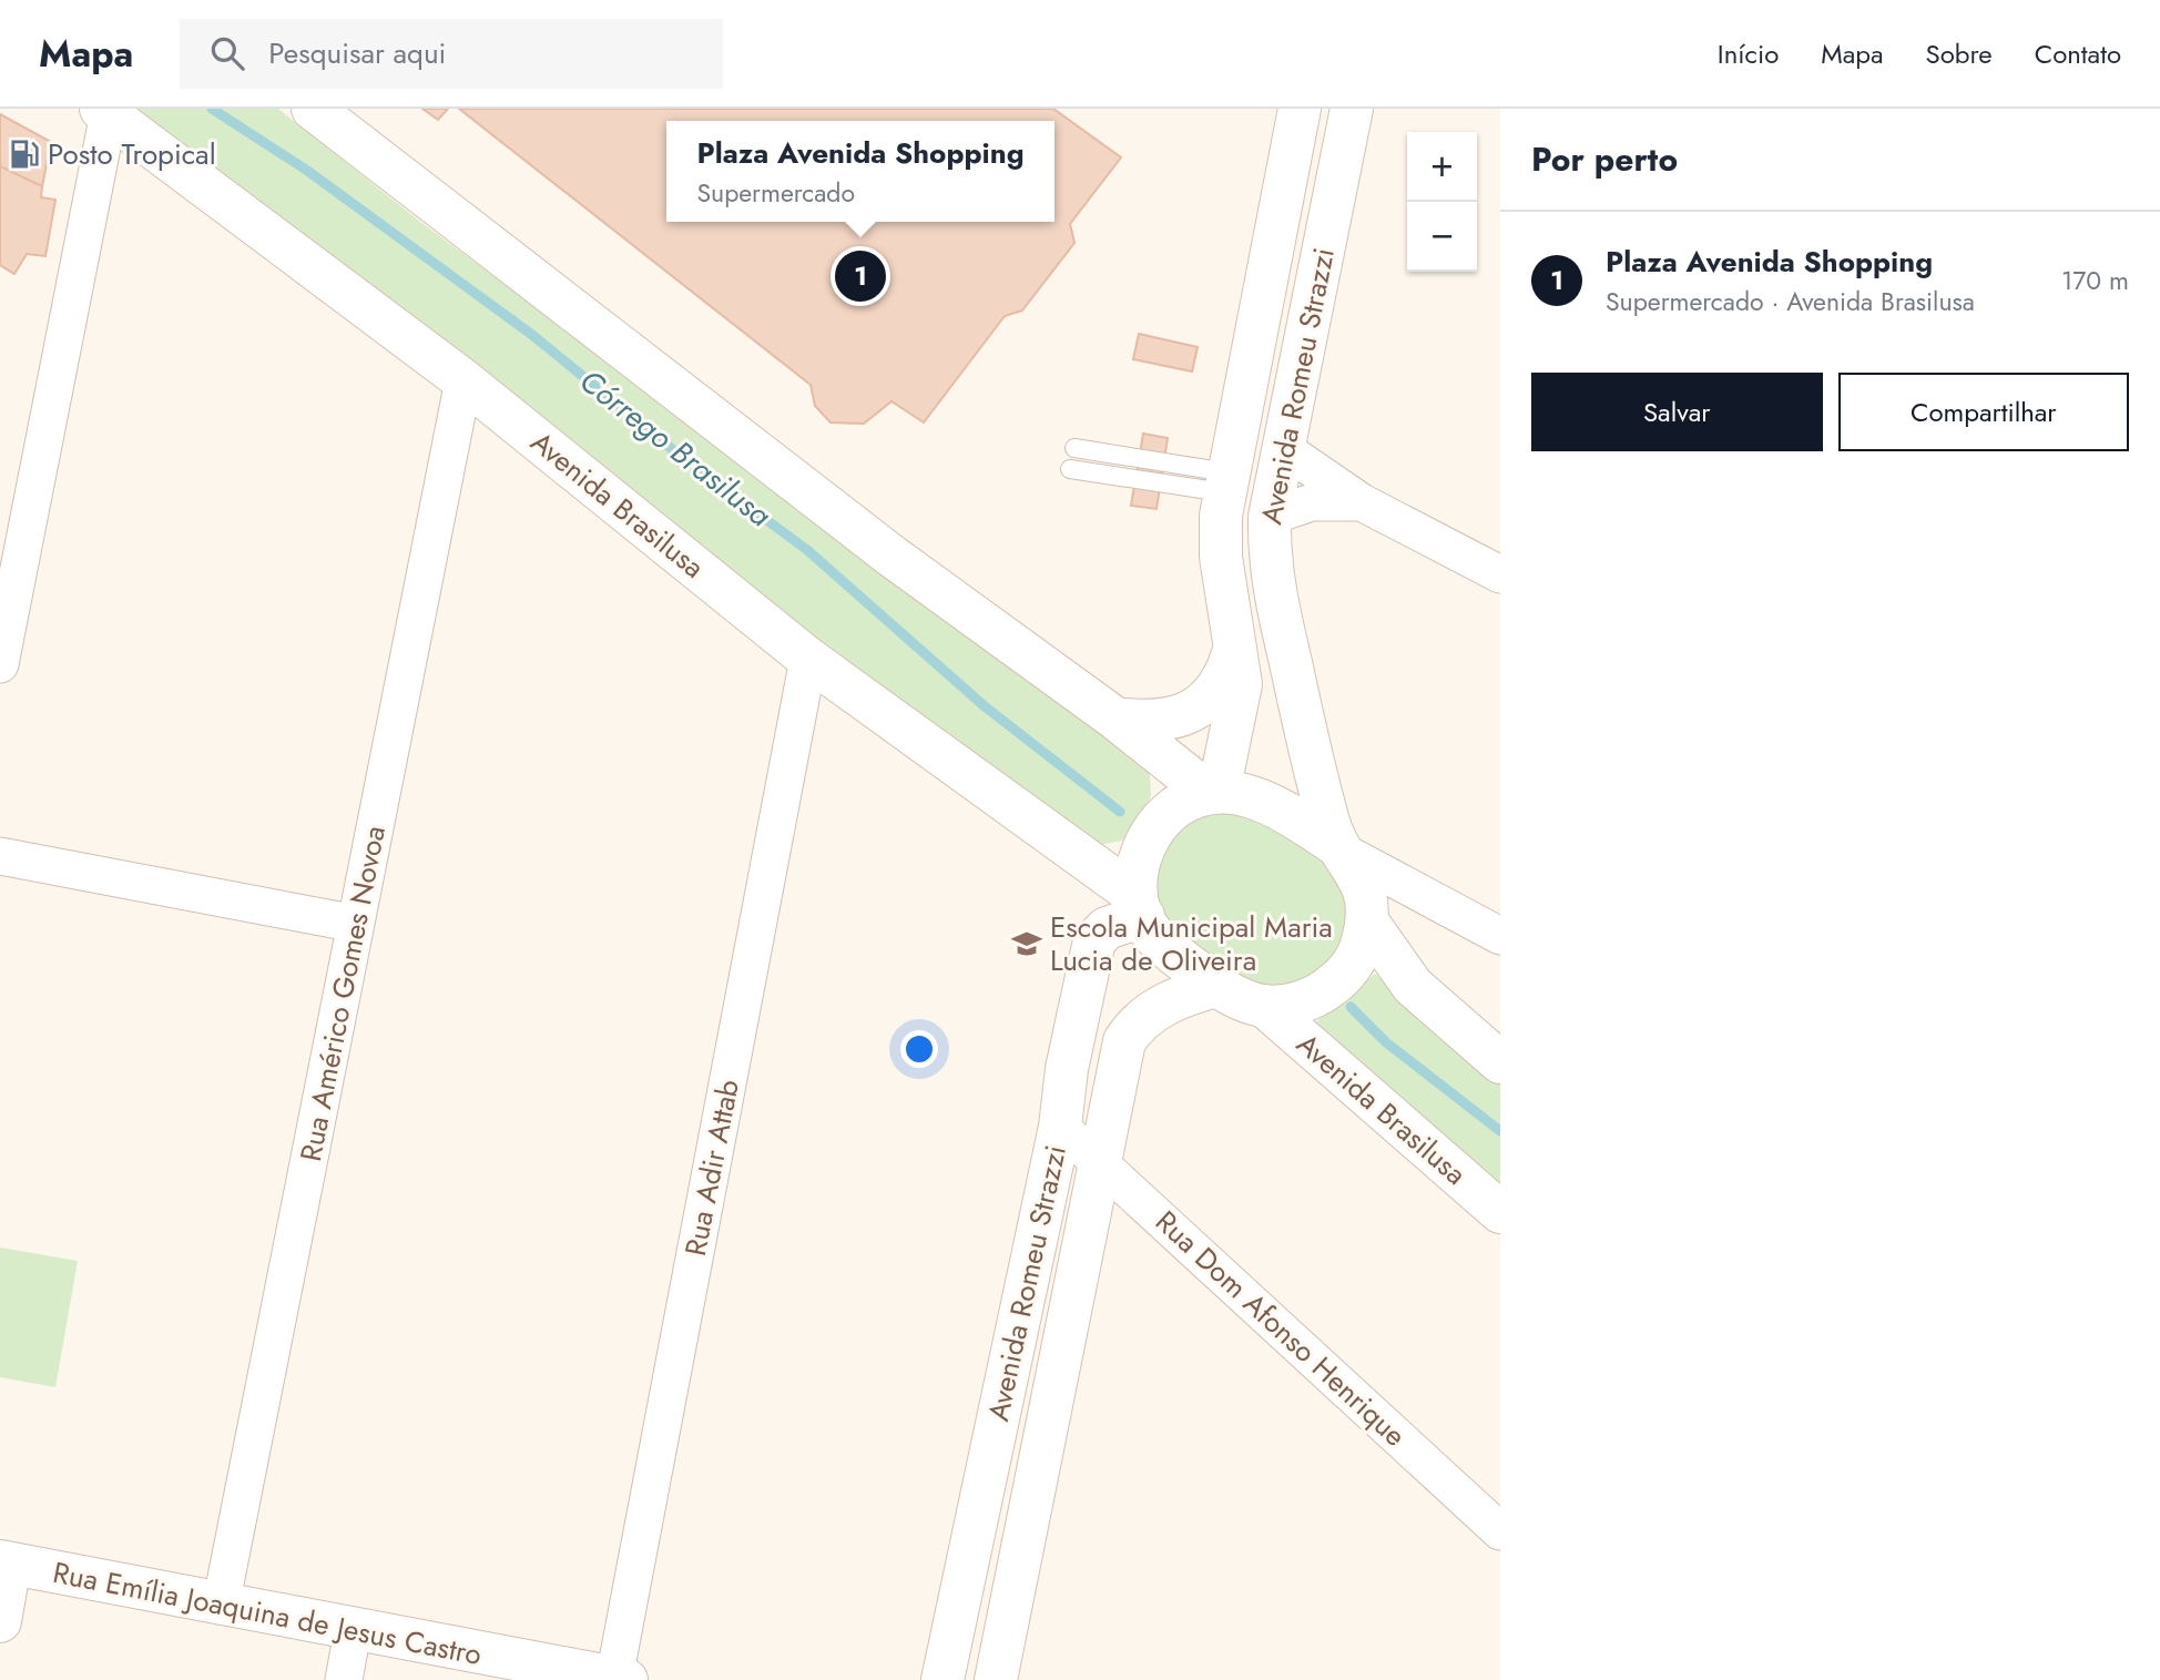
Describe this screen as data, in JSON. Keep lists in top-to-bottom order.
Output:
{
  "streets": {
    "main road": ["Avenida Romeu Strazzi", "Avenida Brasilusa", "Rua Emília Joaquina de Jesus Castro"],
    "street": ["Rua Américo Gomes Novoa", "Rua Adir Attab", "Rua Dom Afonso Henrique"]
  },
  "crossings": [
    ["Avenida Romeu Strazzi", "Avenida Brasilusa"],
    ["Avenida Romeu Strazzi", "Rua Dom Afonso Henrique"],
    ["Avenida Brasilusa", "Rua Américo Gomes Novoa"],
    ["Avenida Brasilusa", "Rua Adir Attab"],
    ["Rua Américo Gomes Novoa", "Rua Emília Joaquina de Jesus Castro"],
    ["Rua Adir Attab", "Rua Emília Joaquina de Jesus Castro"]
  ],
  "water": ["Córrego Brasilusa"],
  "places": {
    "fuel station": ["Posto Tropical"],
    "school or university": ["Escola Municipal Maria Lucia de Oliveira"]
  },
  "page": {
    "header": "Mapa",
    "search": "Pesquisar aqui",
    "nav": [
      "Início",
      "Mapa",
      "Sobre",
      "Contato"
    ],
    "heading": "Por perto",
    "popup": ["Plaza Avenida Shopping", "Supermercado"],
    "map_buttons": ["+", "−"],
    "list": [
      {
        "mark": "1",
        "name": "Plaza Avenida Shopping",
        "note": "Supermercado · Avenida Brasilusa",
        "value": "170 m"
      }
    ],
    "pins": "1",
    "buttons": ["Salvar", "Compartilhar"]
  }
}
